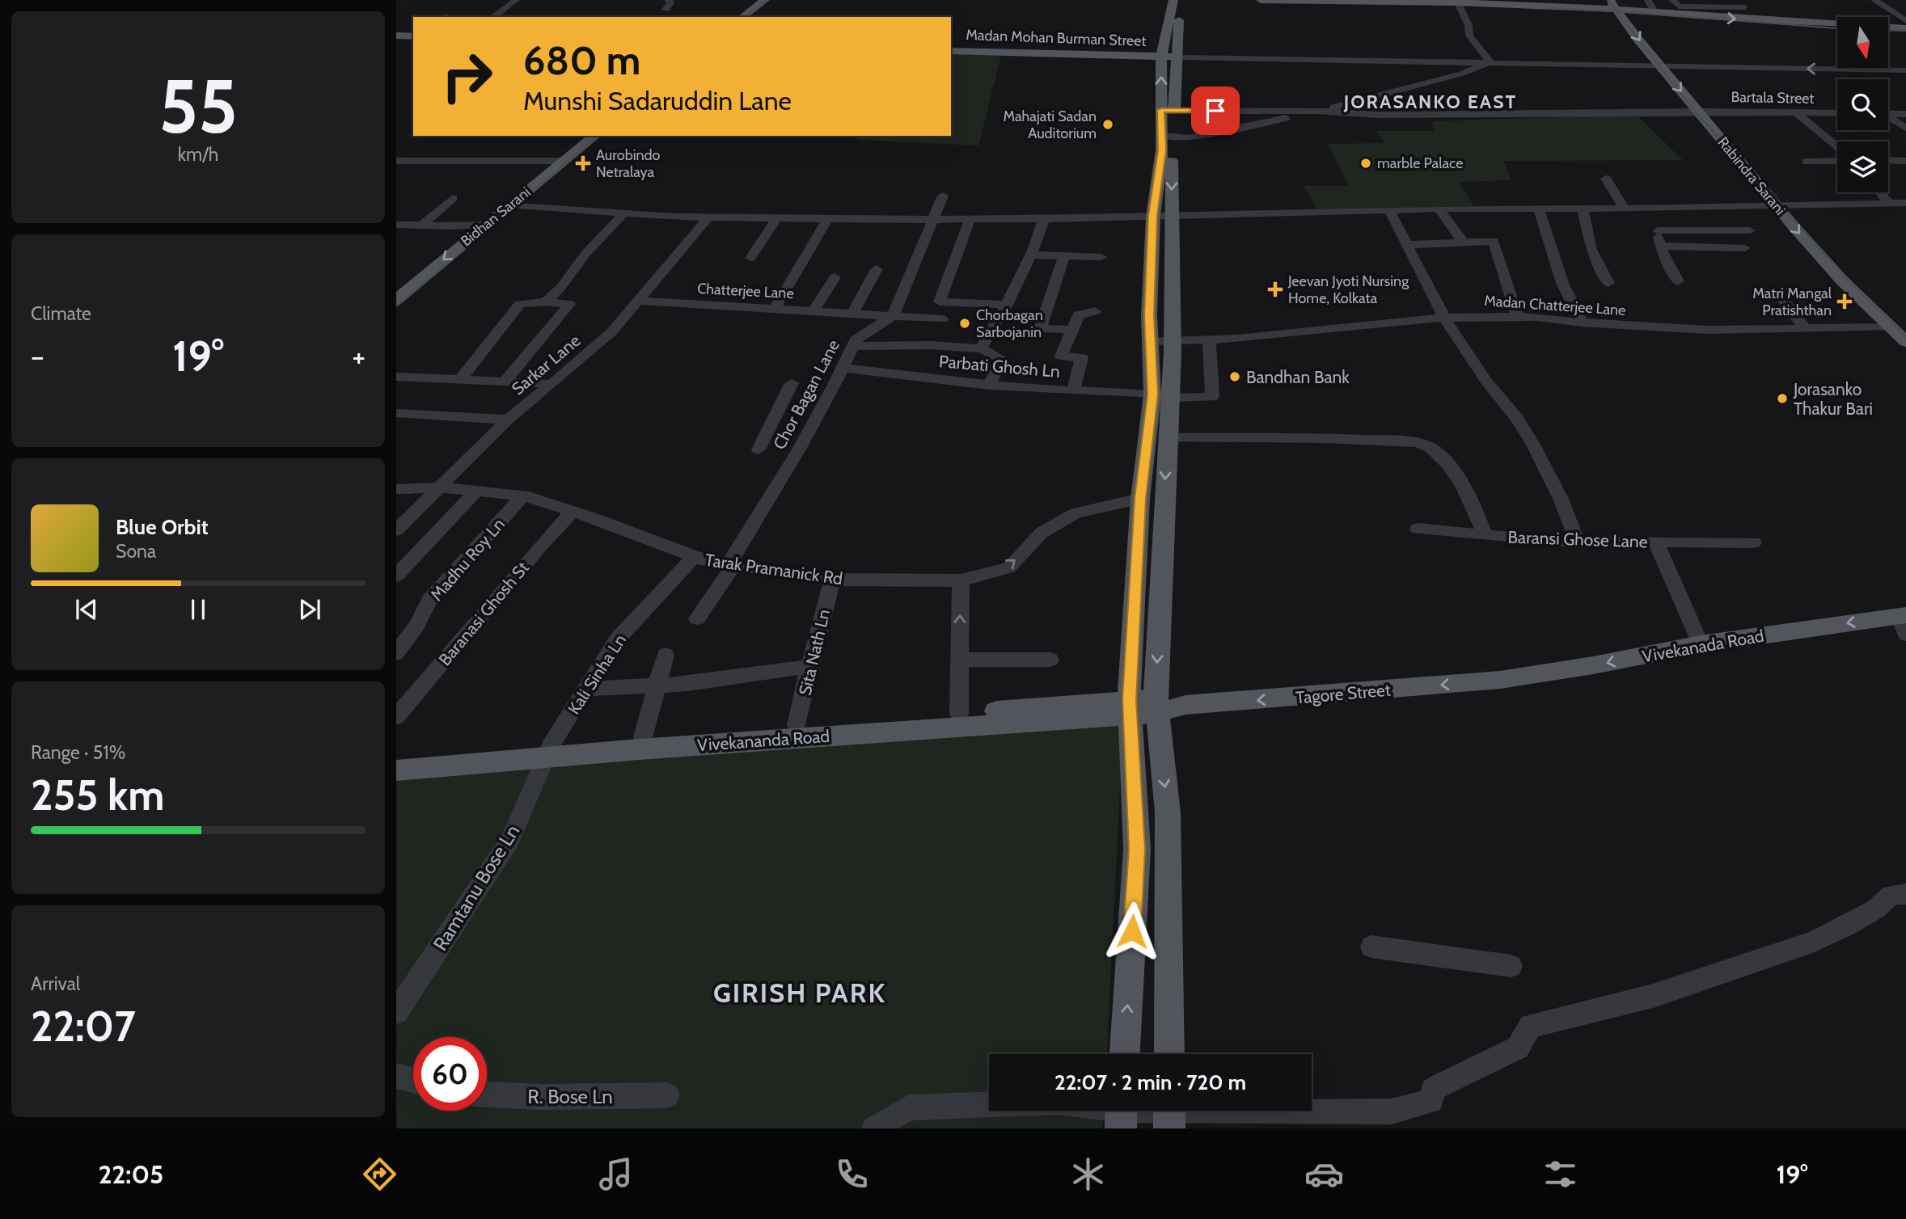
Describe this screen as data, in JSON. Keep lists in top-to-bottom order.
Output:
{
  "streets": {
    "main road": [
      "Madan Mohan Burman Street",
      "Rabindra Sarani",
      "Bidhan Sarani",
      "Vivekanada Road",
      "Tagore Street",
      "Vivekananda Road"
    ],
    "street": [
      "Bartala Street",
      "Chatterjee Lane",
      "Madan Chatterjee Lane",
      "Sarkar Lane",
      "Parbati Ghosh Ln",
      "Chor Bagan Lane",
      "Baransi Ghose Lane",
      "Madhu Roy Ln",
      "Tarak Pramanick Rd",
      "Baranasi Ghosh St",
      "Sita Nath Ln",
      "Kali Sinha Ln",
      "Ramtanu Bose Ln",
      "R. Bose Ln"
    ]
  },
  "crossings": [
    ["Bartala Street", "Rabindra Sarani"],
    ["Rabindra Sarani", "Madan Chatterjee Lane"],
    ["Chatterjee Lane", "Sarkar Lane"],
    ["Chatterjee Lane", "Chor Bagan Lane"],
    ["Madan Chatterjee Lane", "Parbati Ghosh Ln"],
    ["Sarkar Lane", "Tarak Pramanick Rd"],
    ["Parbati Ghosh Ln", "Chor Bagan Lane"],
    ["Chor Bagan Lane", "Tarak Pramanick Rd"],
    ["Baransi Ghose Lane", "Vivekanada Road"],
    ["Madhu Roy Ln", "Tarak Pramanick Rd"],
    ["Tarak Pramanick Rd", "Baranasi Ghosh St"],
    ["Tarak Pramanick Rd", "Sita Nath Ln"],
    ["Tarak Pramanick Rd", "Kali Sinha Ln"],
    ["Vivekanada Road", "Tagore Street"],
    ["Sita Nath Ln", "Vivekananda Road"],
    ["Kali Sinha Ln", "Vivekananda Road"],
    ["Kali Sinha Ln", "Ramtanu Bose Ln"],
    ["Tagore Street", "Vivekananda Road"],
    ["Vivekananda Road", "Ramtanu Bose Ln"]
  ],
  "one_way": [
    "Rabindra Sarani",
    "Bidhan Sarani",
    "Vivekanada Road",
    "Tagore Street"
  ],
  "districts": ["JORASANKO EAST", "GIRISH PARK"],
  "places": {
    "other": [
      "Mahajati Sadan Auditorium",
      "marble Palace",
      "Chorbagan Sarbojanin",
      "Bandhan Bank",
      "Jorasanko Thakur Bari"
    ],
    "health": ["Aurobindo Netralaya", "Jeevan Jyoti Nursing Home, Kolkata", "Matri Mangal Pratishthan"]
  },
  "north": "bottom",
  "page": {
    "tile": [
      ["55", "km/h"],
      "Climate",
      ["Range · 51%", "255 km"],
      ["Arrival", "22:07"]
    ],
    "turn": ["680 m", "Munshi Sadaruddin Lane"],
    "heat": ["−", "19°", "+"],
    "song": ["Blue Orbit", "Sona"],
    "limit": "60",
    "trip": "22:07 · 2 min · 720 m",
    "tabs": ["22:05", "19°"]
  }
}
